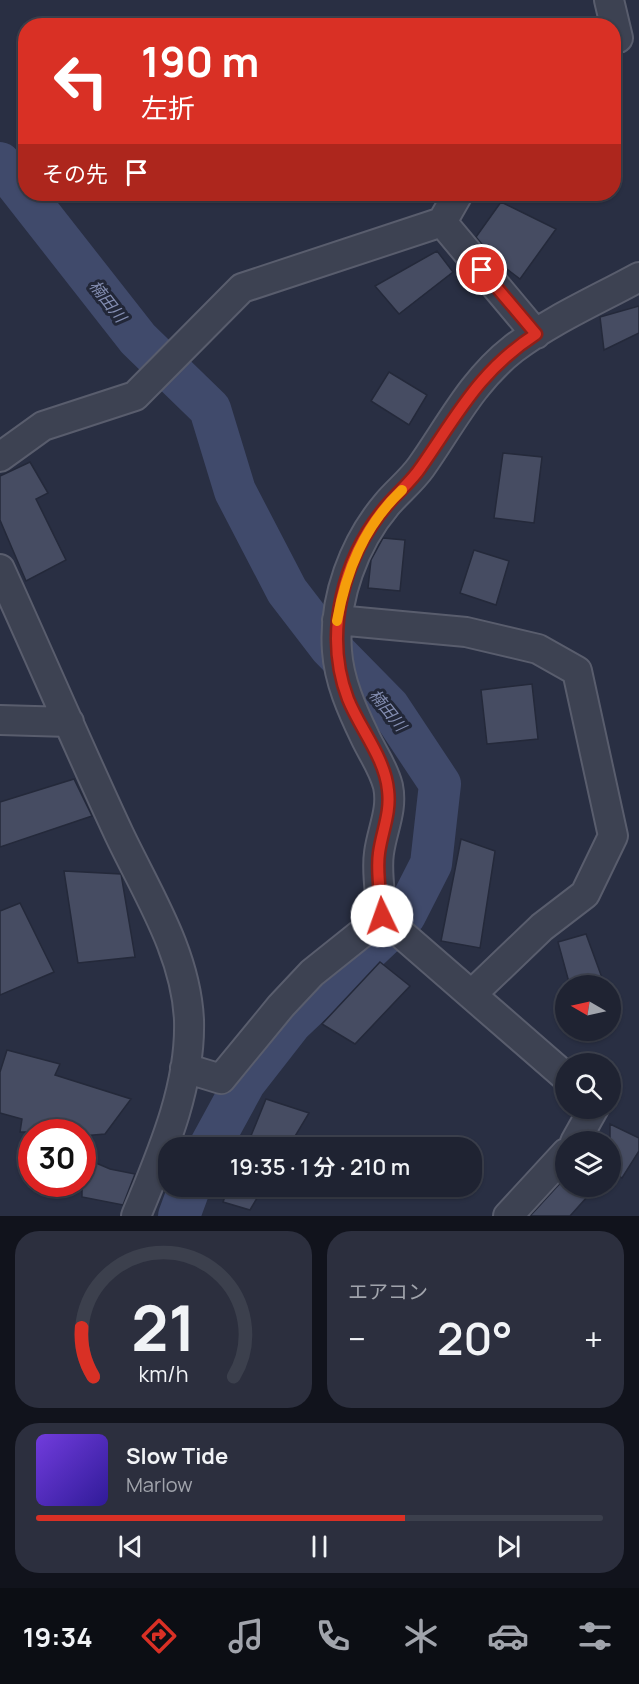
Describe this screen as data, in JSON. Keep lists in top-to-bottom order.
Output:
{
  "water": ["楠田川"],
  "north": "left",
  "page": {
    "turn": ["190 m", "左折"],
    "then": "その先",
    "limit": "30",
    "trip": "19:35 · 1 分 · 210 m",
    "tile": "エアコン",
    "heat": ["−", "20°", "+"],
    "song": ["Slow Tide", "Marlow"],
    "tabs": "19:34",
    "gauge": ["21", "km/h"]
  }
}
